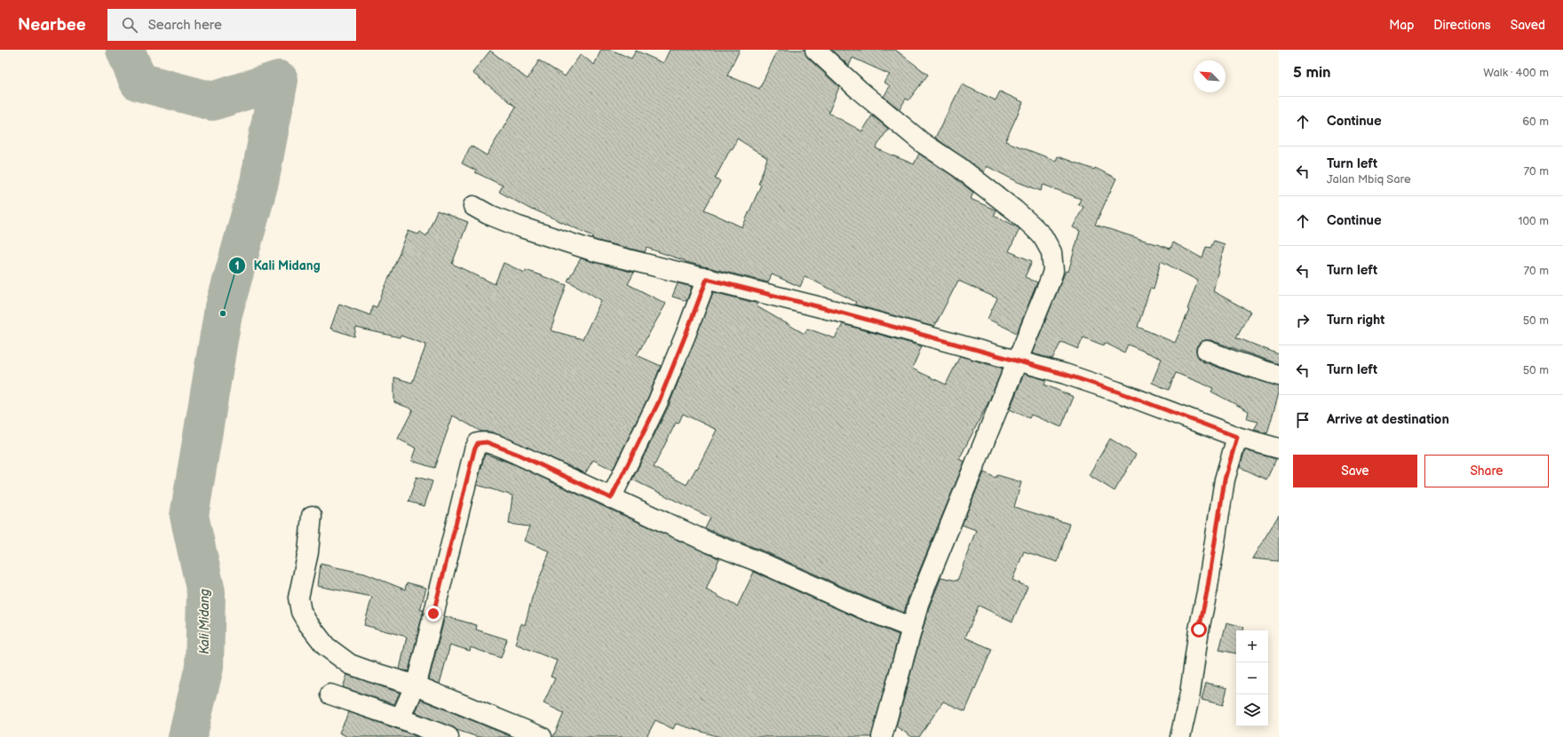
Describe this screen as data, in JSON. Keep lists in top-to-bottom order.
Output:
{
  "water": ["Kali Midang"],
  "places": ["Kali Midang"],
  "north": "top left",
  "page": {
    "header": "Nearbee",
    "search": "Search here",
    "nav": ["Map", "Directions", "Saved"],
    "heading": ["5 min", "Walk · 400 m"],
    "list": [
      ["Continue", "60 m"],
      ["Turn left", "Jalan Mbiq Sare", "70 m"],
      ["Continue", "100 m"],
      ["Turn left", "70 m"],
      ["Turn right", "50 m"],
      ["Turn left", "50 m"],
      "Arrive at destination"
    ],
    "buttons": ["Save", "Share"],
    "map_buttons": ["+", "−"]
  }
}
